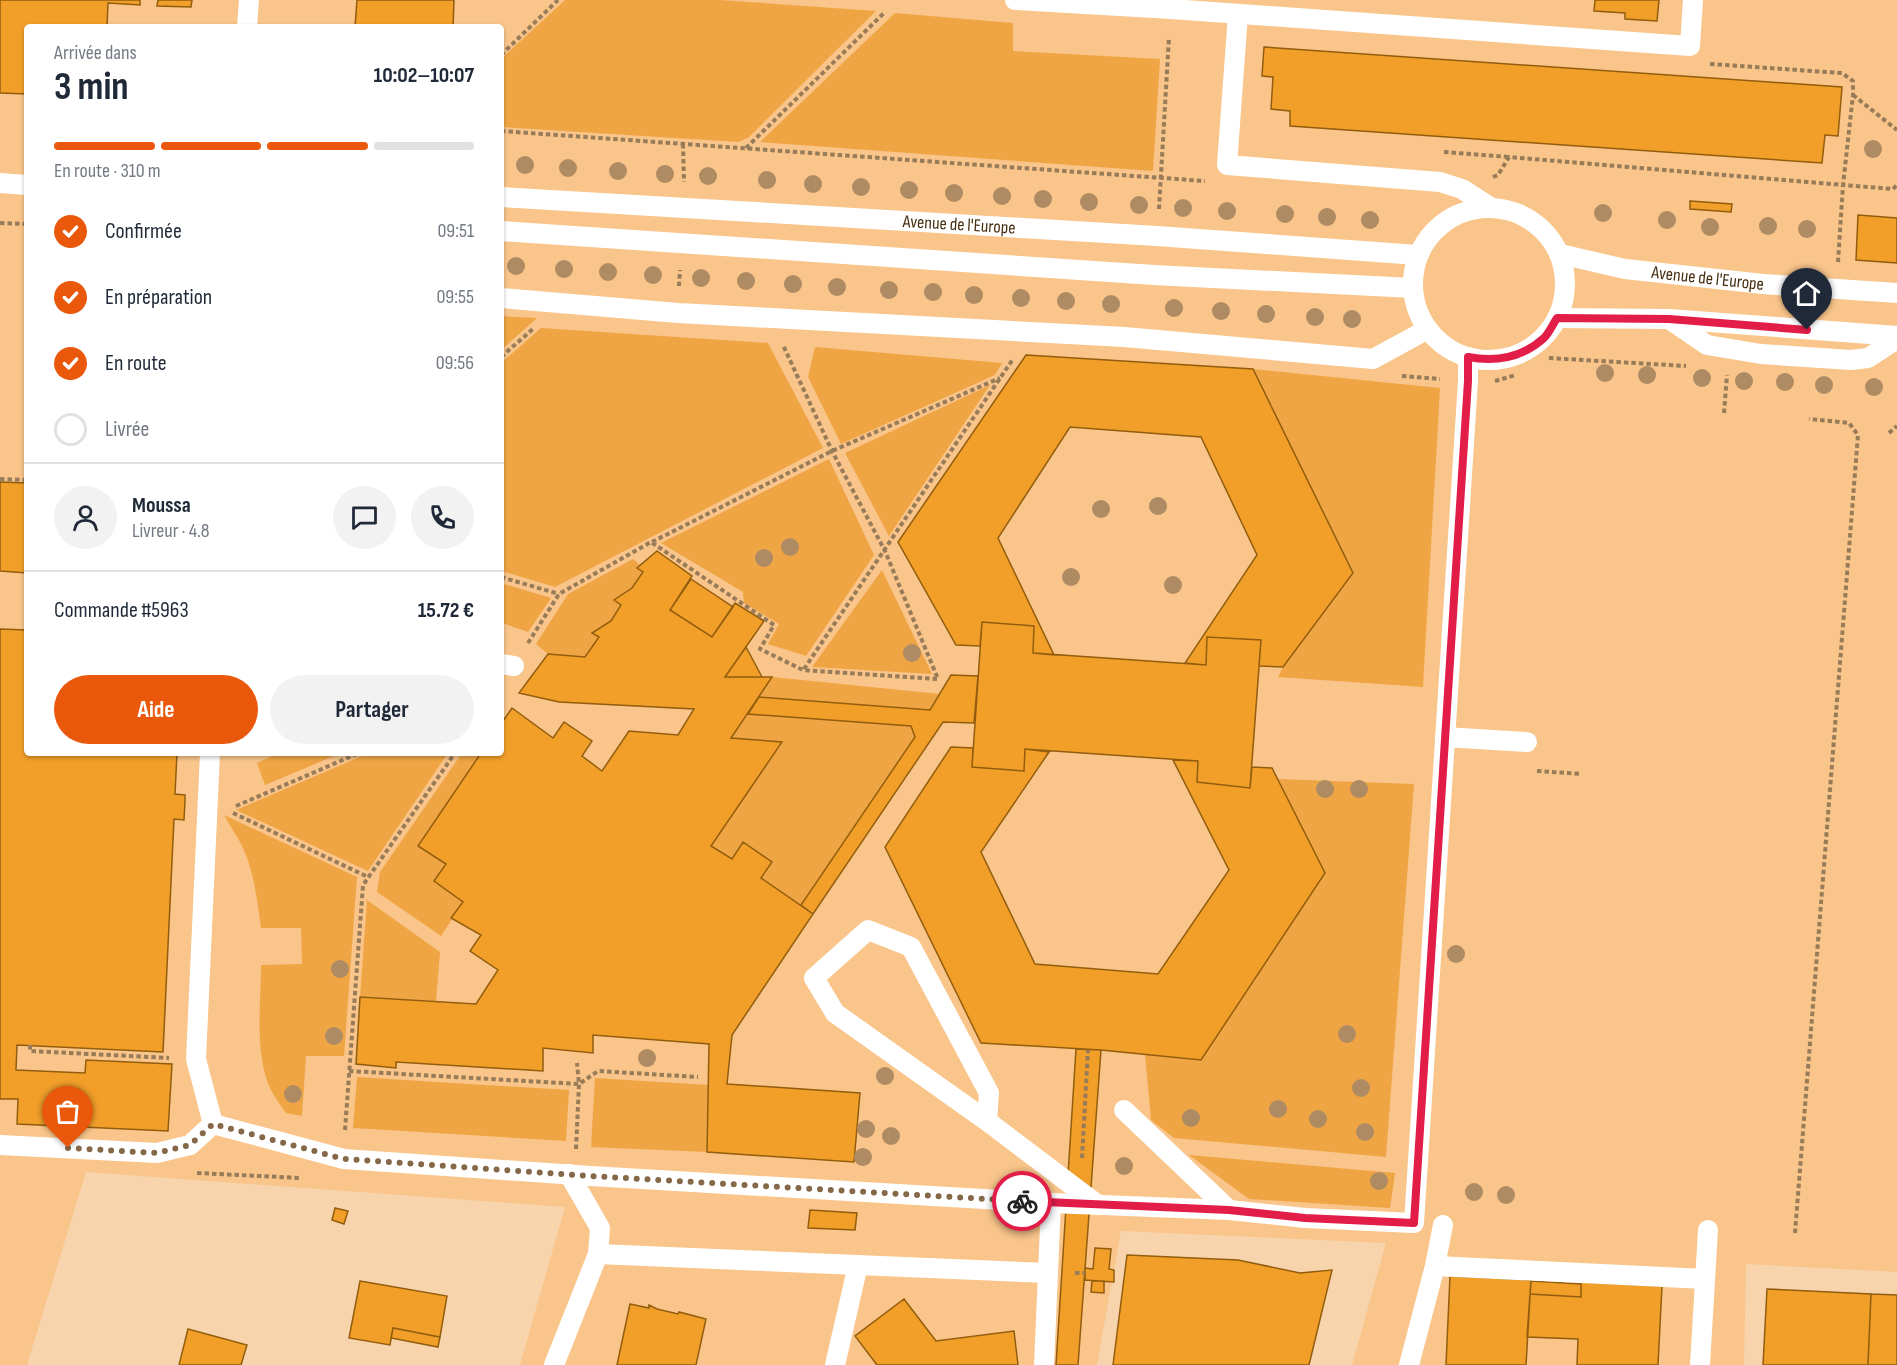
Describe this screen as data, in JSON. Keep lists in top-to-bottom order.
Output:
{
  "streets": {
    "lane": ["Avenue de l'Europe"]
  },
  "page": {
    "heading": ["3 min", "Arrivée dans", "10:02–10:07"],
    "panel": [
      "Moussa",
      "Livreur · 4.8",
      "Commande #5963",
      "15.72 €"
    ],
    "bar": "En route · 310 m",
    "list": [
      ["Confirmée", "09:51"],
      ["En préparation", "09:55"],
      ["En route", "09:56"],
      "Livrée"
    ],
    "buttons": ["Aide", "Partager"]
  }
}
